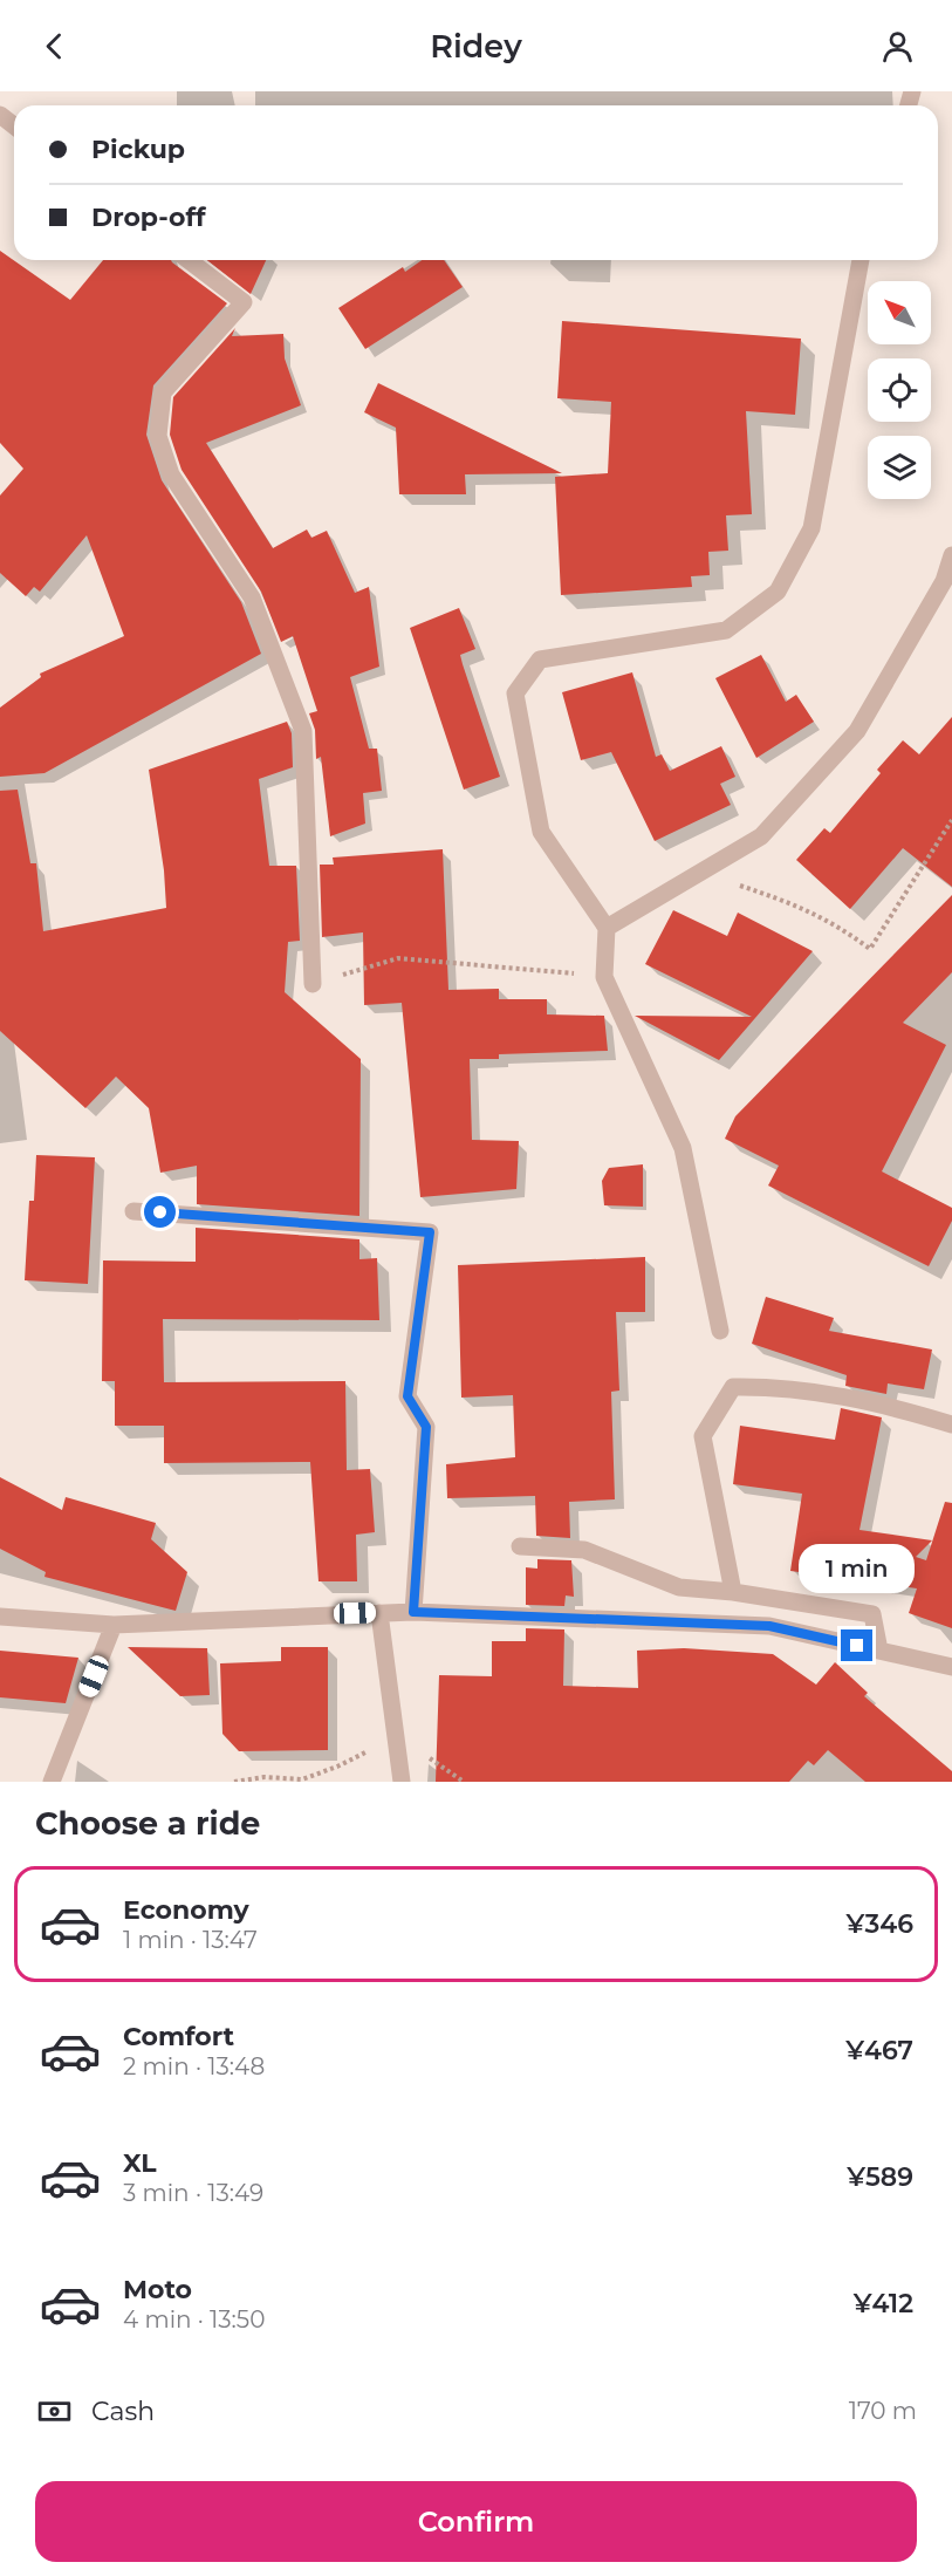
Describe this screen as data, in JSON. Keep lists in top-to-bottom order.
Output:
{
  "north": "top left",
  "page": {
    "header": "Ridey",
    "banner": ["Pickup", "Drop-off"],
    "bubble": "1 min",
    "heading": "Choose a ride",
    "list": [
      {
        "name": "Economy",
        "note": "1 min · 13:47",
        "value": "¥346"
      },
      {
        "name": "Comfort",
        "note": "2 min · 13:48",
        "value": "¥467"
      },
      {
        "name": "XL",
        "note": "3 min · 13:49",
        "value": "¥589"
      },
      {
        "name": "Moto",
        "note": "4 min · 13:50",
        "value": "¥412"
      }
    ],
    "pay": ["Cash", "170 m"],
    "buttons": "Confirm"
  }
}
